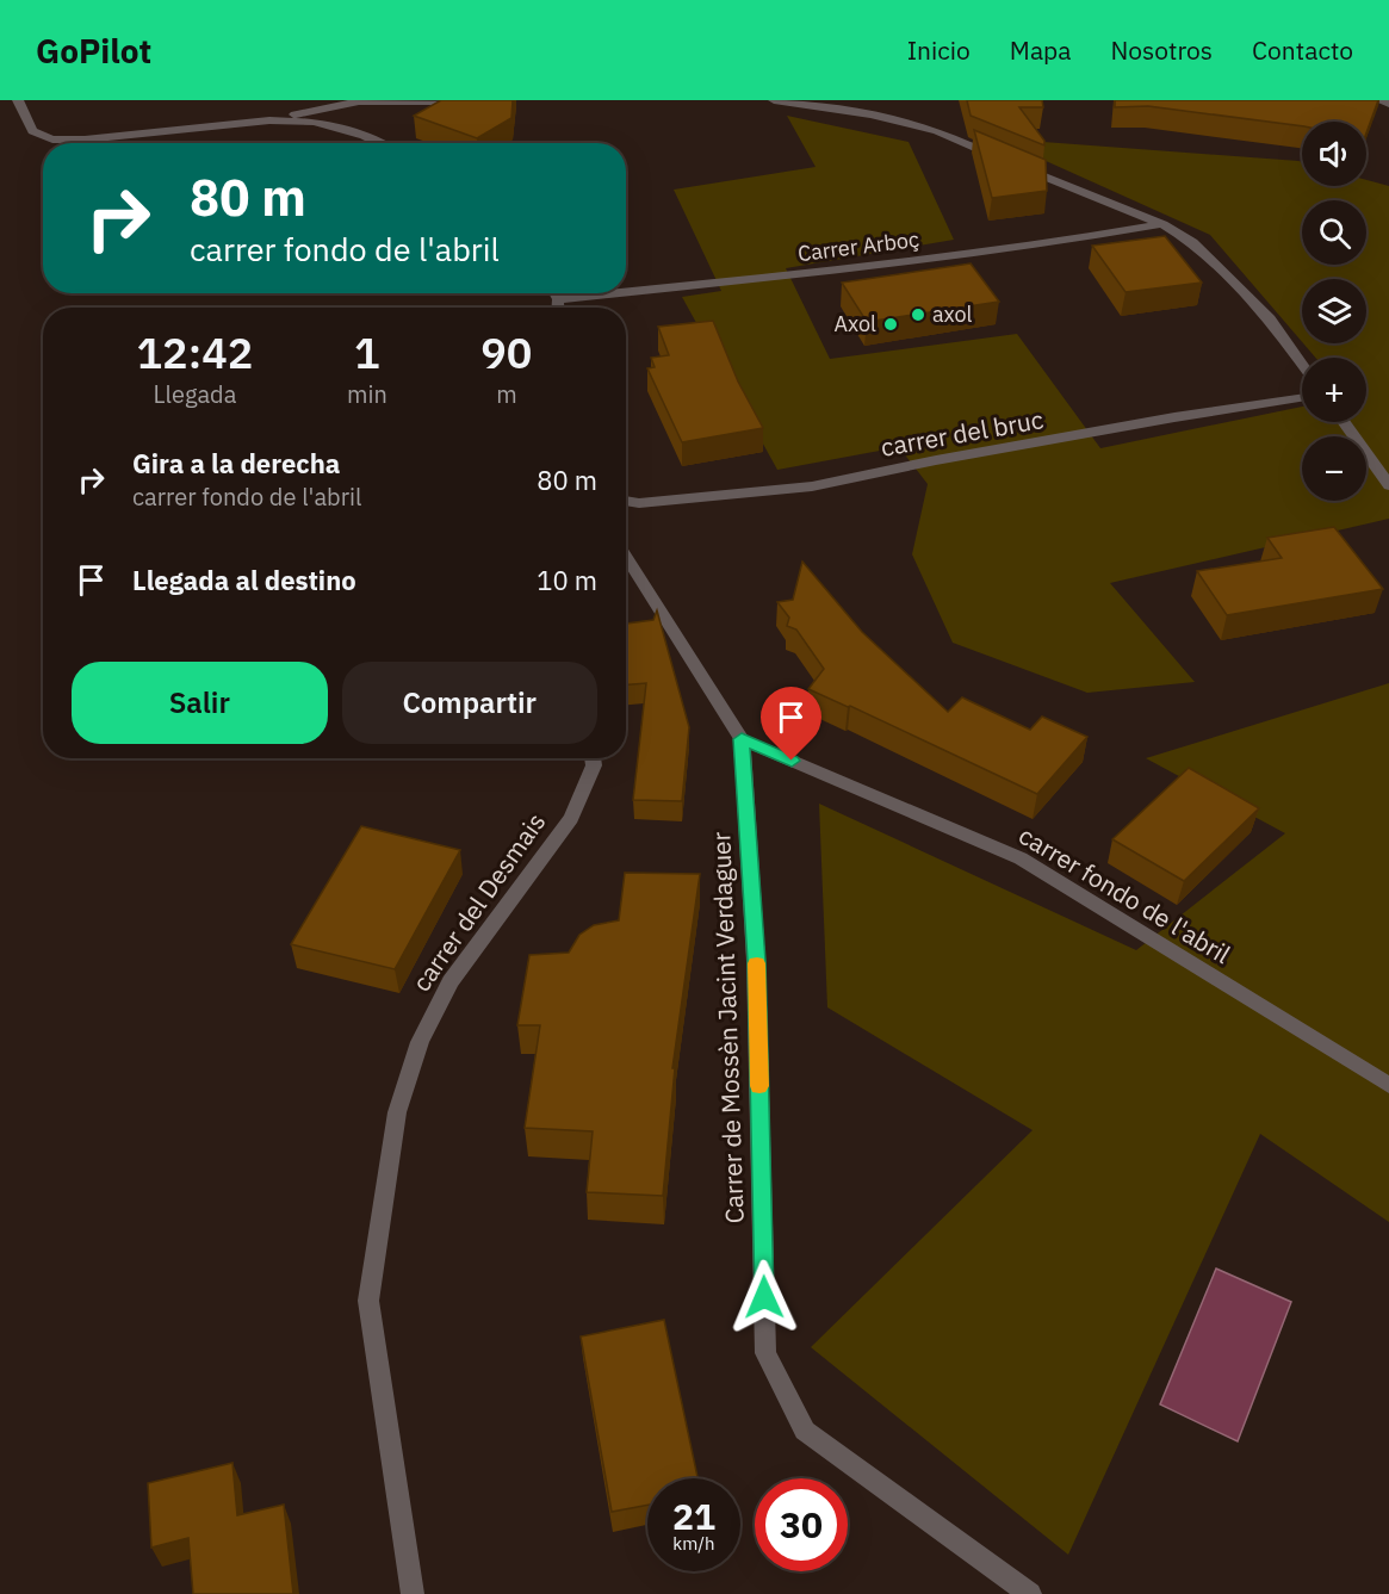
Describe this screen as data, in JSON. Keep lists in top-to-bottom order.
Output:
{
  "streets": {
    "street": [
      "Carrer Arboç",
      "carrer del bruc",
      "carrer fondo de l'abril",
      "carrer del Desmais",
      "Carrer de Mossèn Jacint Verdaguer"
    ]
  },
  "crossings": [
    ["carrer fondo de l'abril", "Carrer de Mossèn Jacint Verdaguer"]
  ],
  "places": ["axol", "Axol"],
  "page": {
    "header": "GoPilot",
    "nav": [
      "Inicio",
      "Mapa",
      "Nosotros",
      "Contacto"
    ],
    "map_buttons": ["+", "−"],
    "turn": ["80 m", "carrer fondo de l'abril"],
    "eta": [
      "12:42",
      "Llegada",
      "1",
      "min",
      "90",
      "m"
    ],
    "list": [
      {
        "name": "Gira a la derecha",
        "note": "carrer fondo de l'abril",
        "value": "80 m"
      },
      {
        "name": "Llegada al destino",
        "value": "10 m"
      }
    ],
    "buttons": ["Salir", "Compartir"],
    "speed": "21 km/h",
    "limit": "30"
  }
}
